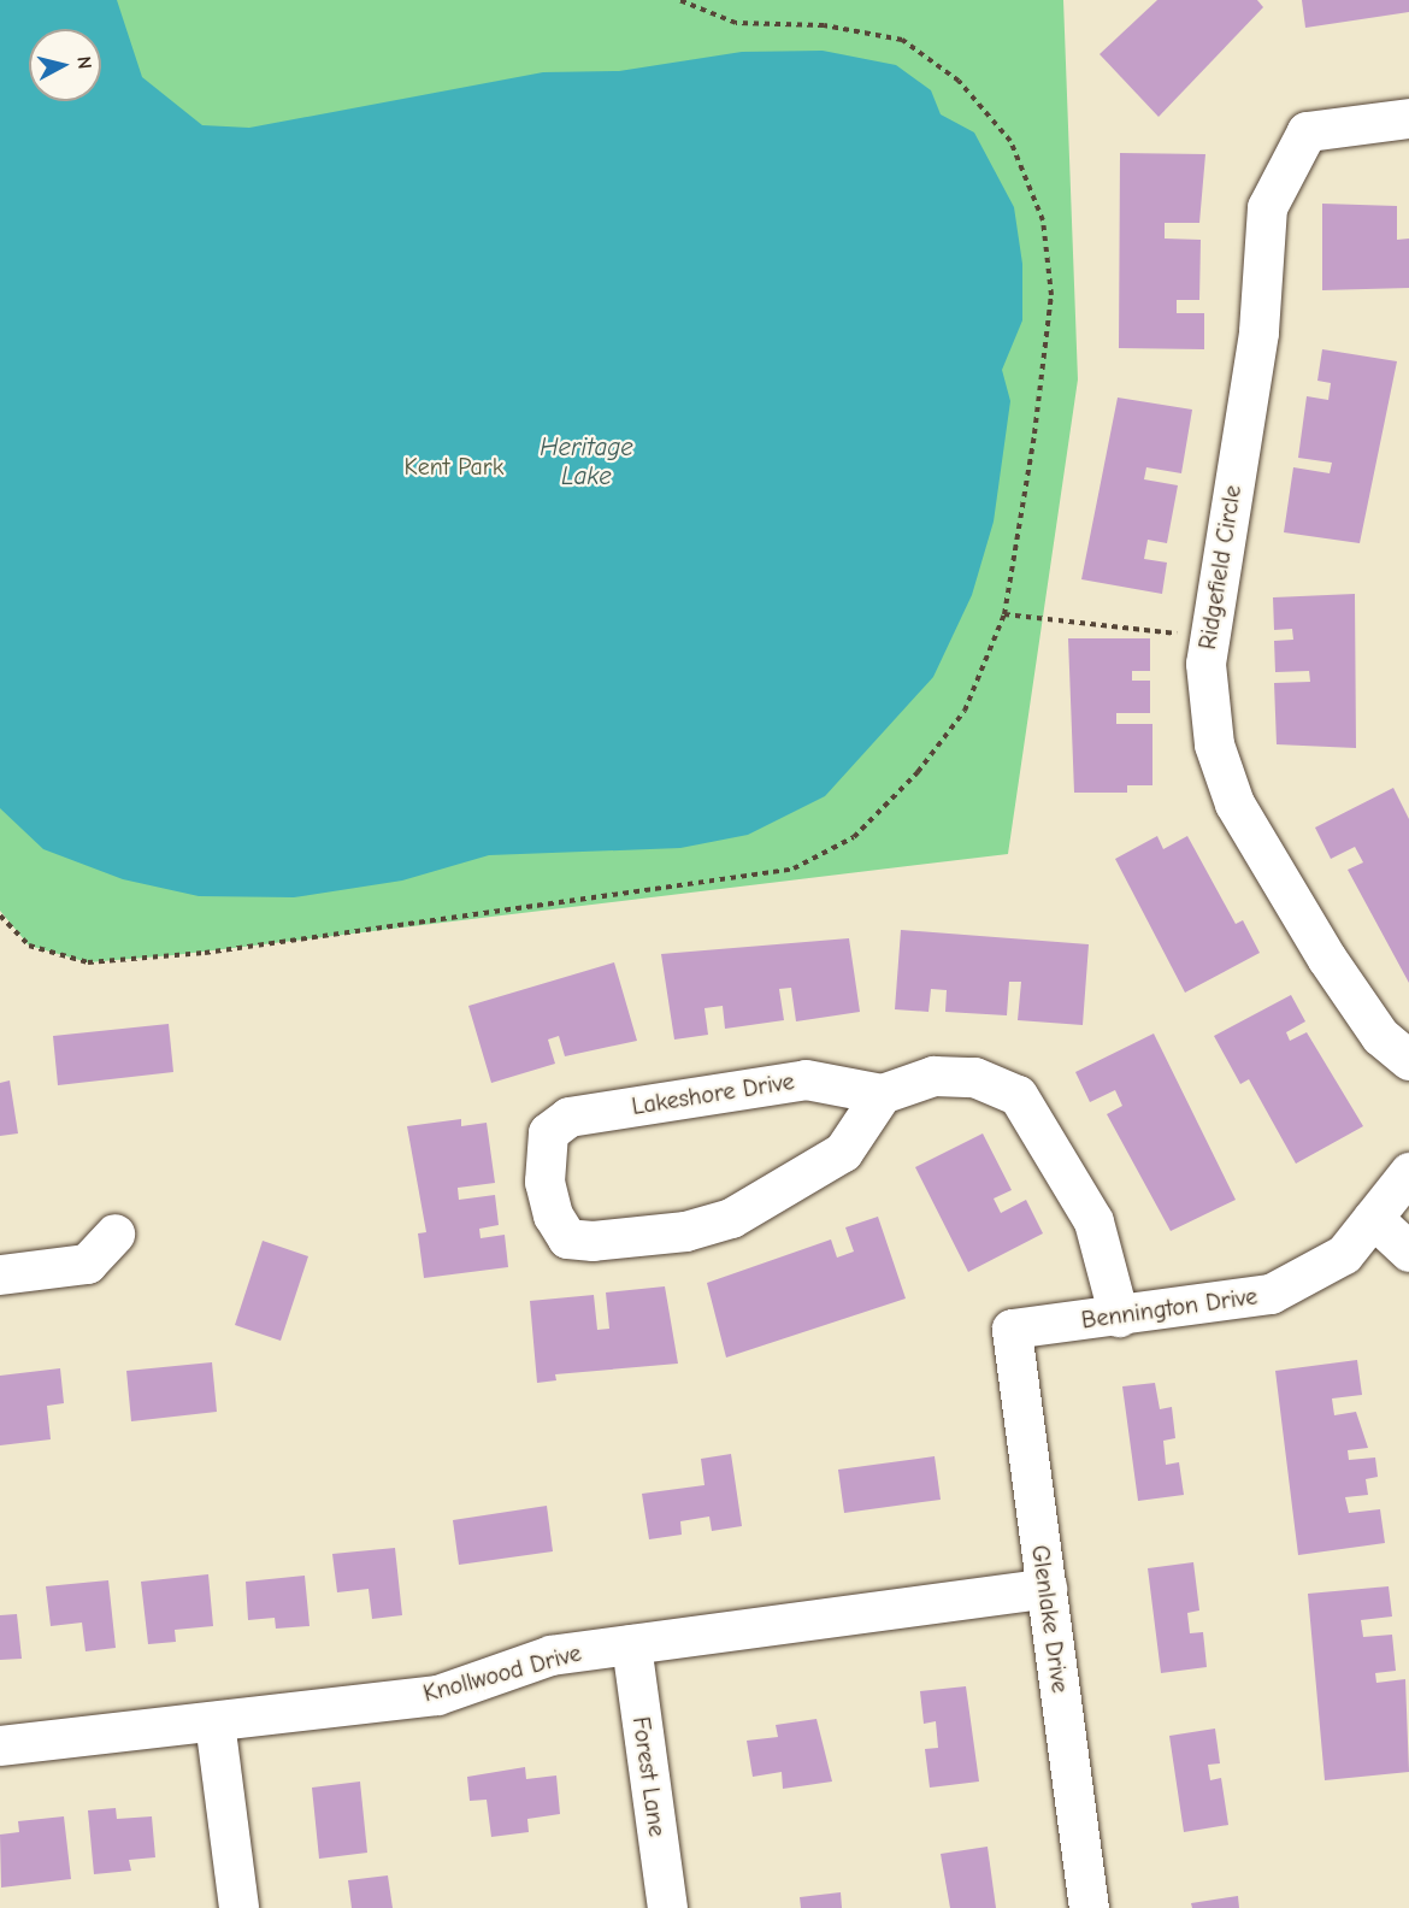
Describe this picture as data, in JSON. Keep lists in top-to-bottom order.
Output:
{
  "streets": {
    "street": [
      "Ridgefield Circle",
      "Lakeshore Drive",
      "Bennington Drive",
      "Glenlake Drive",
      "Knollwood Drive",
      "Forest Lane"
    ]
  },
  "crossings": [
    ["Bennington Drive", "Glenlake Drive"],
    ["Glenlake Drive", "Knollwood Drive"],
    ["Knollwood Drive", "Forest Lane"]
  ],
  "water": ["Heritage Lake"],
  "parks": ["Kent Park"],
  "north": "right"
}
